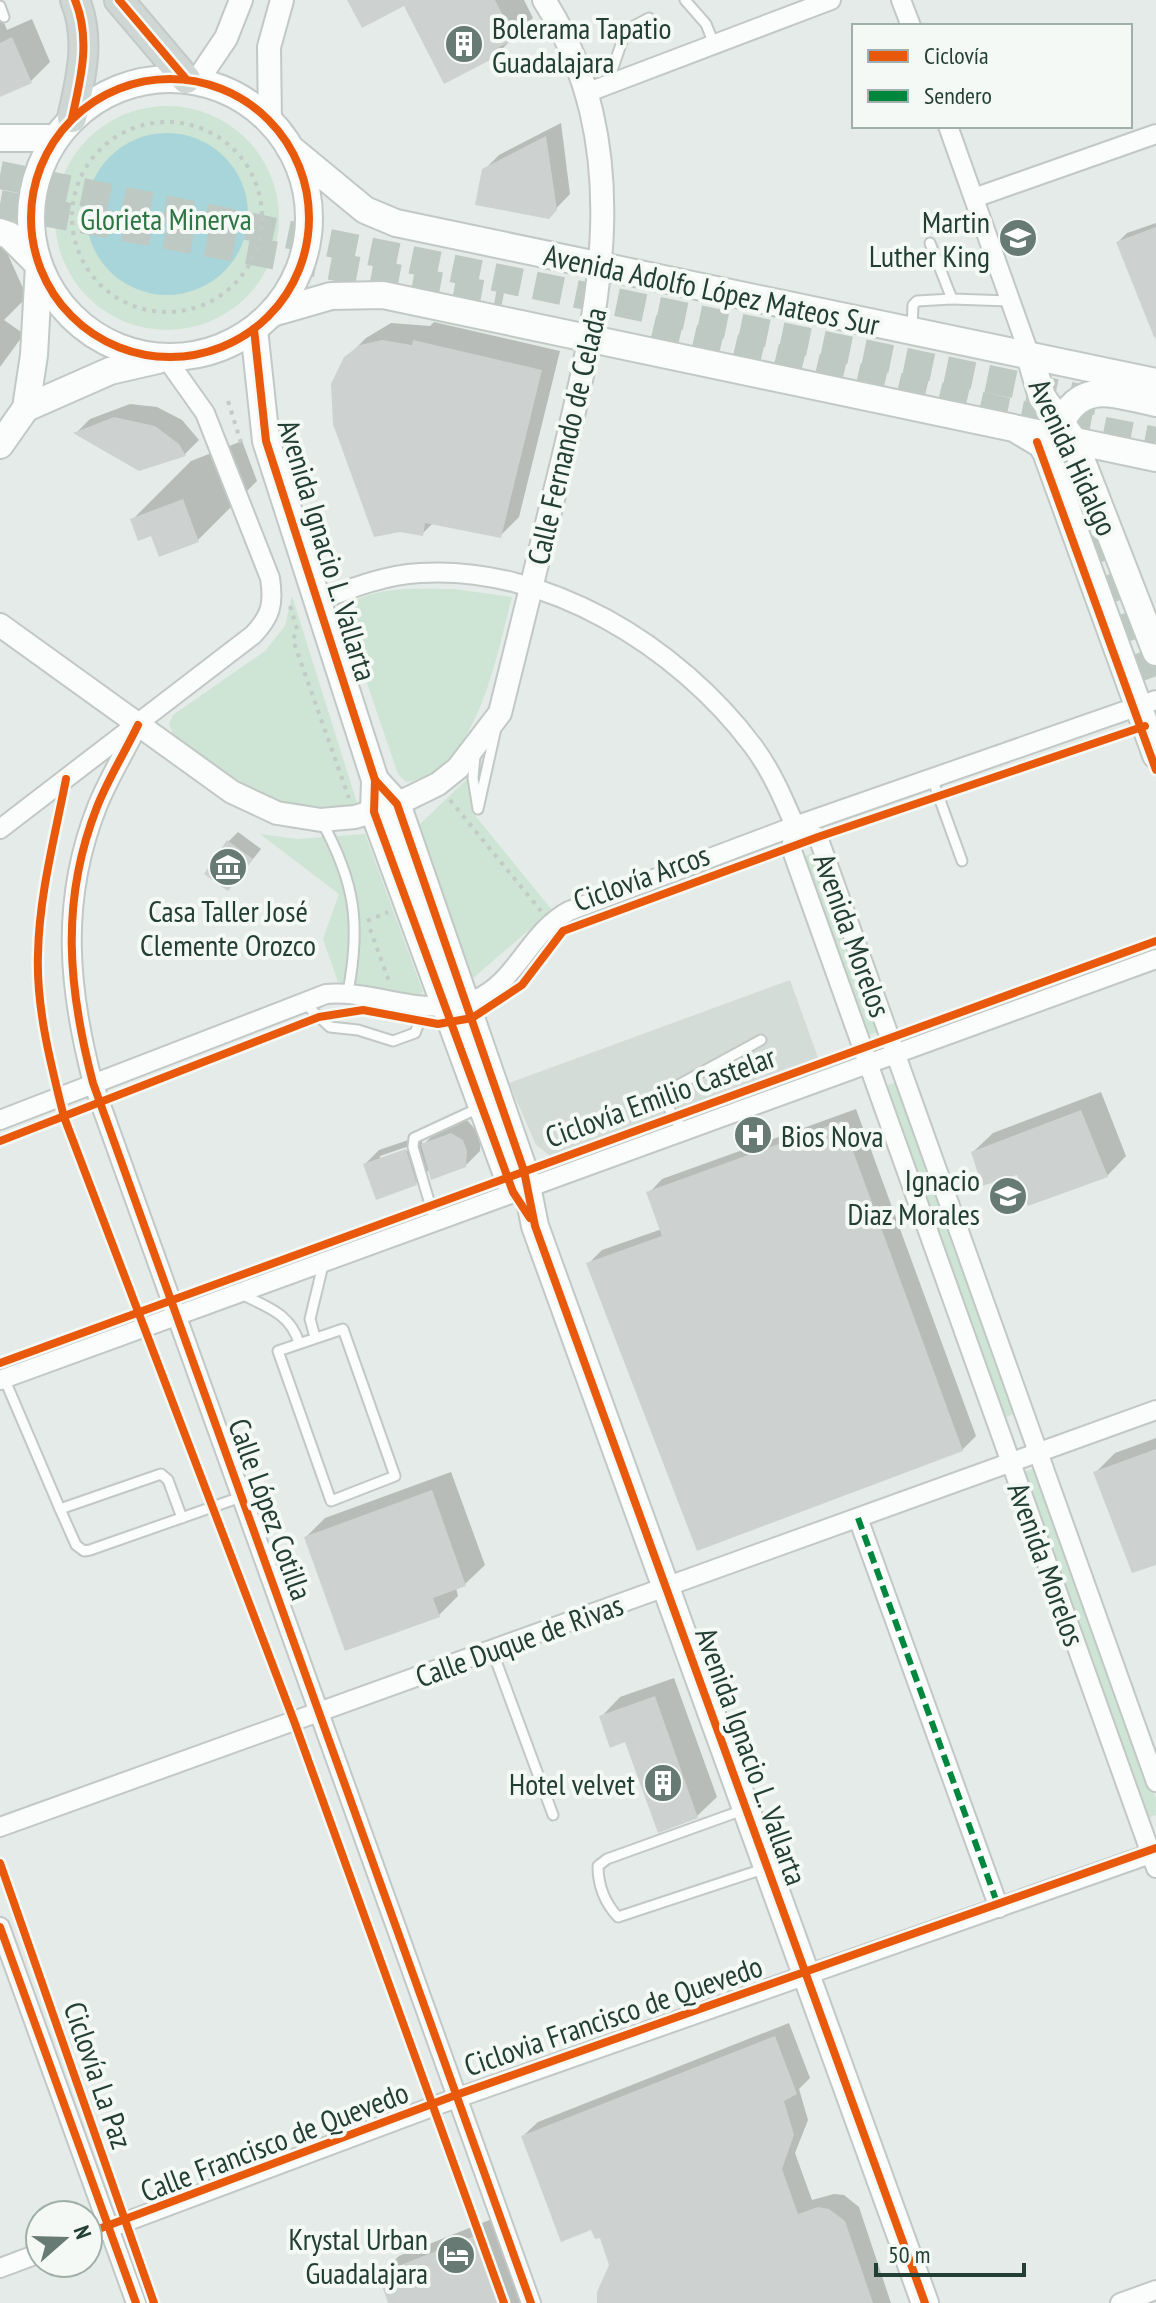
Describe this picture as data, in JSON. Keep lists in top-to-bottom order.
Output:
{
  "streets": {
    "main road": ["Avenida Adolfo López Mateos Sur", "Avenida Hidalgo", "Avenida Ignacio L. Vallarta"],
    "street": [
      "Calle Fernando de Celada",
      "Avenida Morelos",
      "Calle López Cotilla",
      "Calle Duque de Rivas",
      "Calle Francisco de Quevedo"
    ],
    "cycle path": [
      "Ciclovía Arcos",
      "Ciclovía Emilio Castelar",
      "Ciclovia Francisco de Quevedo",
      "Ciclovía La Paz"
    ]
  },
  "crossings": [
    ["Avenida Adolfo López Mateos Sur", "Calle Fernando de Celada"],
    ["Avenida Adolfo López Mateos Sur", "Avenida Hidalgo"],
    ["Calle Fernando de Celada", "Avenida Ignacio L. Vallarta"],
    ["Avenida Ignacio L. Vallarta", "Calle Duque de Rivas"],
    ["Avenida Ignacio L. Vallarta", "Calle Francisco de Quevedo"],
    ["Avenida Morelos", "Calle Duque de Rivas"],
    ["Avenida Morelos", "Calle Francisco de Quevedo"],
    ["Calle López Cotilla", "Calle Duque de Rivas"],
    ["Calle López Cotilla", "Calle Francisco de Quevedo"]
  ],
  "parks": ["Glorieta Minerva"],
  "places": {
    "building": ["Bolerama Tapatio Guadalajara", "Hotel velvet"],
    "school or university": ["Martin Luther King", "Ignacio Diaz Morales"],
    "museum": ["Casa Taller José Clemente Orozco"],
    "hospital": ["Bios Nova"],
    "hotel": ["Krystal Urban Guadalajara"]
  },
  "legend": ["Ciclovía", "Sendero"],
  "scale_bar": "50 m",
  "north": "right"
}
